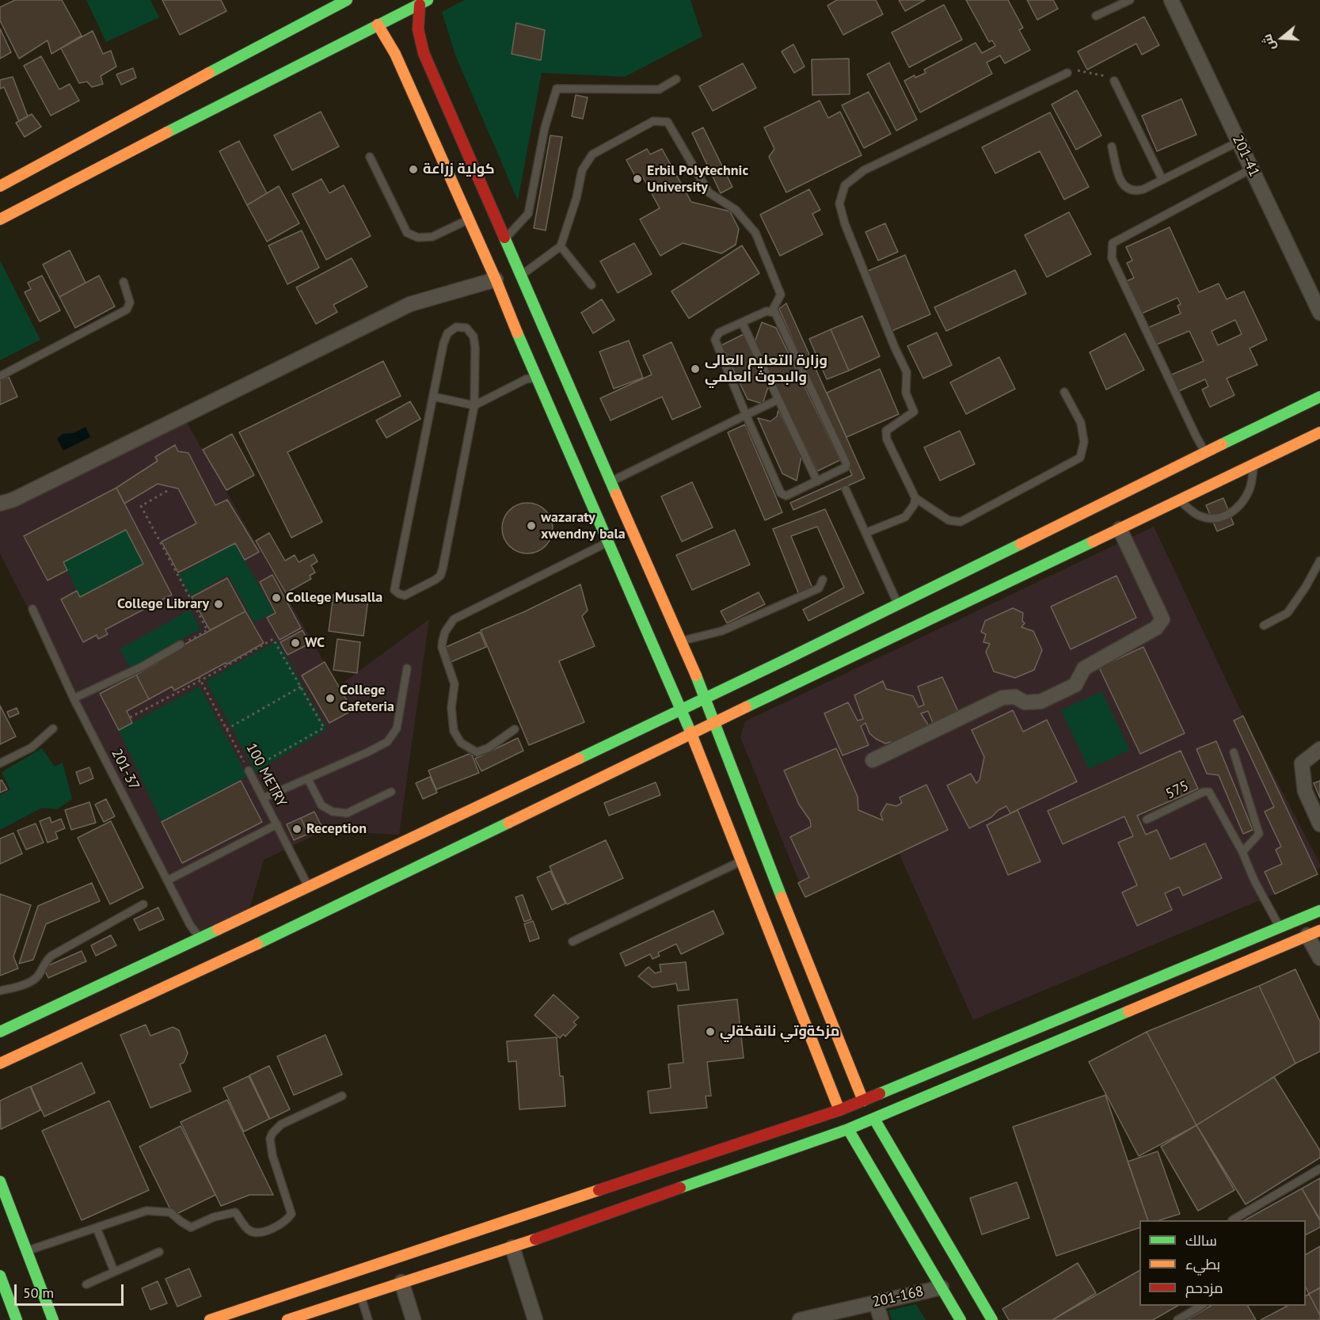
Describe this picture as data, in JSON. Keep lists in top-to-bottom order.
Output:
{
  "streets": {
    "street": ["201-41", "201-168"],
    "lane": ["201-37", "100 METRY", "575"]
  },
  "places": [
    "كولية زراعة",
    "Erbil Polytechnic University",
    "وزارة التعليم العالى والبحوث العلمي",
    "wazaraty xwendny bala",
    "College Musalla",
    "College Library",
    "WC",
    "College Cafeteria",
    "Reception",
    "مزكةوتي نانةكةلي"
  ],
  "legend": ["سالك", "بطيء", "مزدحم"],
  "scale_bar": "50 m",
  "north": "left"
}
